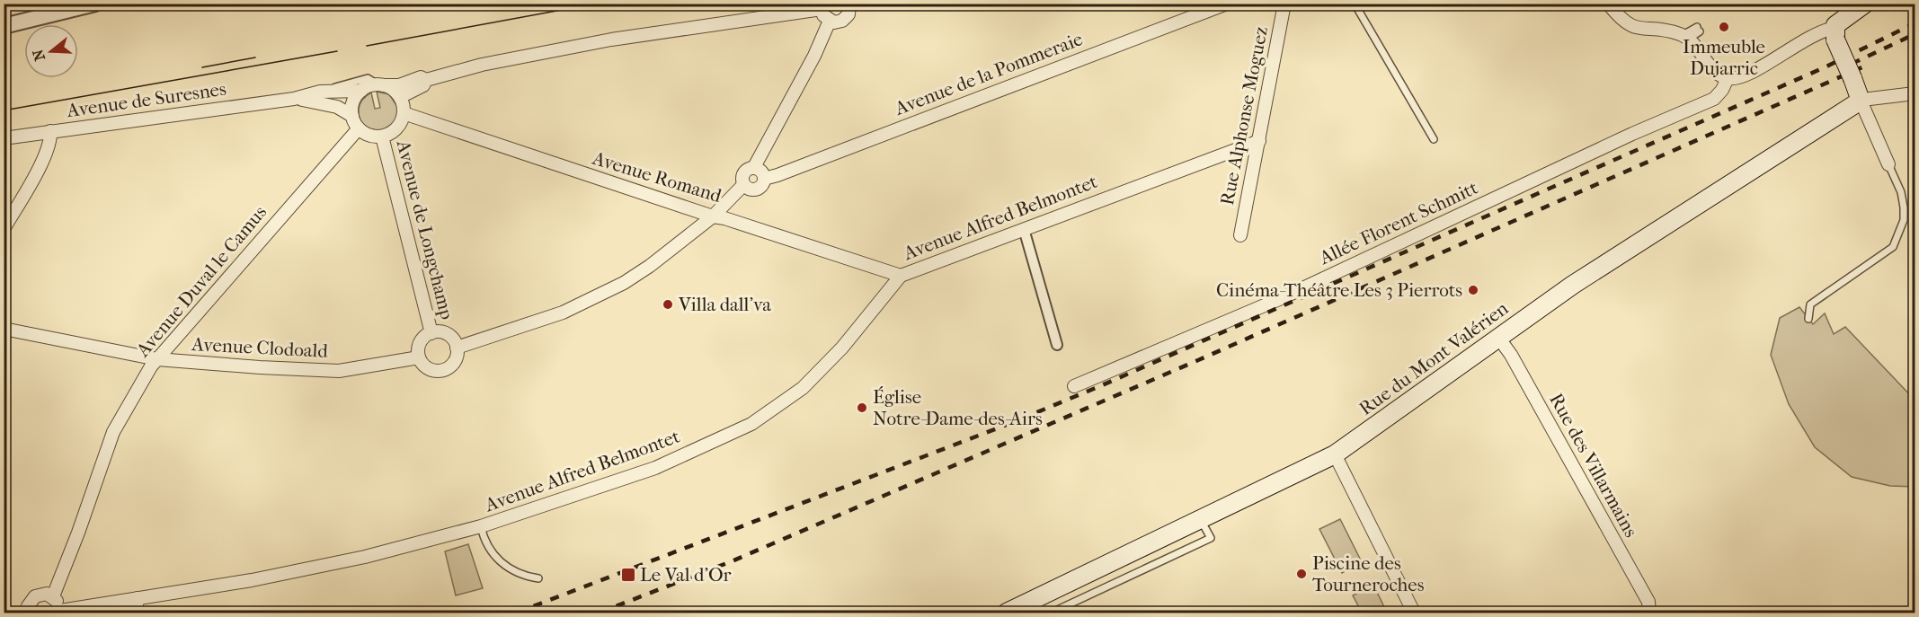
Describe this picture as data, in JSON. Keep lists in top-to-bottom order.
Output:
{
  "streets": {
    "main road": ["Rue du Mont Valérien"],
    "street": [
      "Avenue de la Pommeraie",
      "Avenue de Suresnes",
      "Rue Alphonse Moguez",
      "Avenue Romand",
      "Avenue Alfred Belmontet",
      "Allée Florent Schmitt",
      "Avenue de Longchamp",
      "Avenue Duval le Camus",
      "Avenue Clodoald",
      "Rue des Villarmains"
    ]
  },
  "crossings": [
    ["Avenue de Suresnes", "Avenue Romand"],
    ["Avenue de Suresnes", "Avenue de Longchamp"],
    ["Avenue de Suresnes", "Avenue Duval le Camus"],
    ["Rue Alphonse Moguez", "Avenue Alfred Belmontet"],
    ["Avenue Romand", "Avenue Alfred Belmontet"],
    ["Avenue Romand", "Avenue de Longchamp"],
    ["Avenue Romand", "Avenue Duval le Camus"],
    ["Avenue de Longchamp", "Avenue Duval le Camus"],
    ["Avenue de Longchamp", "Avenue Clodoald"],
    ["Avenue Duval le Camus", "Avenue Clodoald"],
    ["Rue du Mont Valérien", "Rue des Villarmains"]
  ],
  "places": {
    "other": [
      "Immeuble Dujarric",
      "Cinéma-Théâtre Les 3 Pierrots",
      "Villa dall’va",
      "Église Notre-Dame-des-Airs",
      "Piscine des Tourneroches"
    ],
    "transit": ["Le Val d'Or"]
  },
  "north": "left"
}
